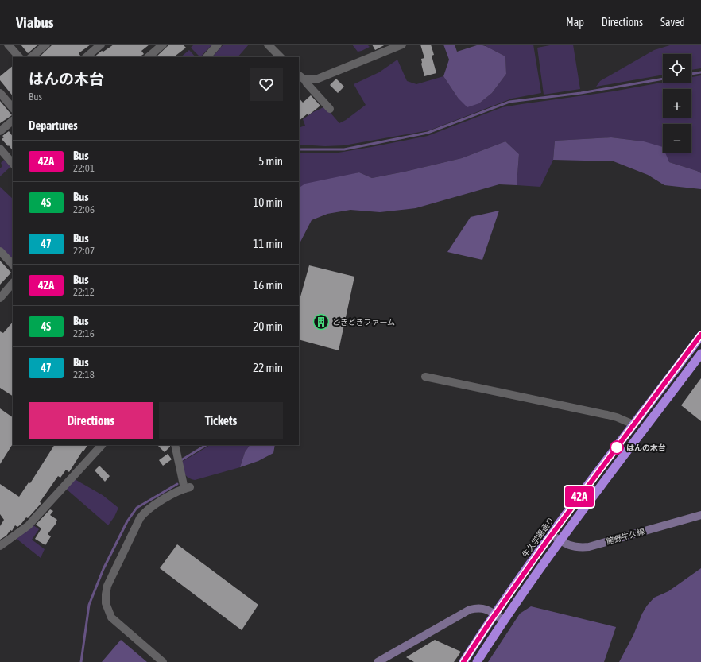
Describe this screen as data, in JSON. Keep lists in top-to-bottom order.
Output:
{
  "streets": {
    "highway": ["牛久学園通り"],
    "main road": ["館野牛久線"]
  },
  "crossings": [
    ["館野牛久線", "牛久学園通り"]
  ],
  "places": {
    "building": ["どきどきファーム"],
    "other": ["はんの木台"]
  },
  "lines": ["bus line 42A"],
  "page": {
    "header": "Viabus",
    "nav": ["Map", "Directions", "Saved"],
    "on_map": "42A",
    "map_buttons": ["+", "−"],
    "heading": [
      ["はんの木台", "Bus"],
      "Departures"
    ],
    "list": [
      {
        "mark": "42A",
        "name": "Bus",
        "note": "22:01",
        "value": "5 min"
      },
      {
        "mark": "4S",
        "name": "Bus",
        "note": "22:06",
        "value": "10 min"
      },
      {
        "mark": "47",
        "name": "Bus",
        "note": "22:07",
        "value": "11 min"
      },
      {
        "mark": "42A",
        "name": "Bus",
        "note": "22:12",
        "value": "16 min"
      },
      {
        "mark": "4S",
        "name": "Bus",
        "note": "22:16",
        "value": "20 min"
      },
      {
        "mark": "47",
        "name": "Bus",
        "note": "22:18",
        "value": "22 min"
      }
    ],
    "buttons": ["Directions", "Tickets"]
  }
}
